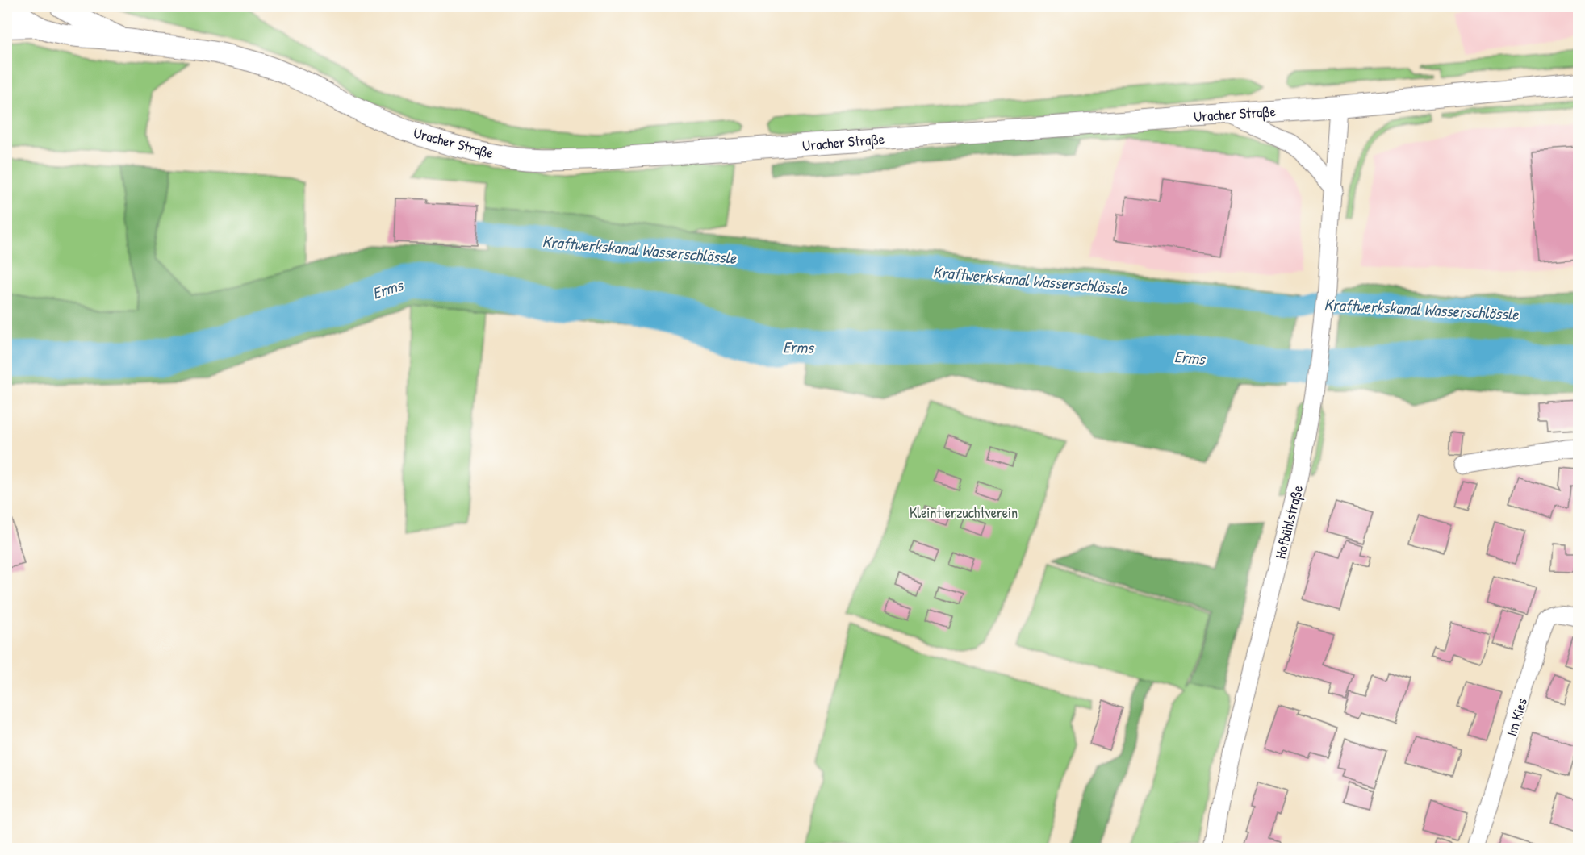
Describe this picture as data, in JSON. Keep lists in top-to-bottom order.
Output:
{
  "streets": {
    "street": ["Uracher Straße", "Hofbühlstraße", "Im Kies"]
  },
  "crossings": [
    ["Uracher Straße", "Hofbühlstraße"]
  ],
  "water": ["Kraftwerkskanal Wasserschlössle", "Erms"],
  "parks": ["Kleintierzuchtverein"]
}
